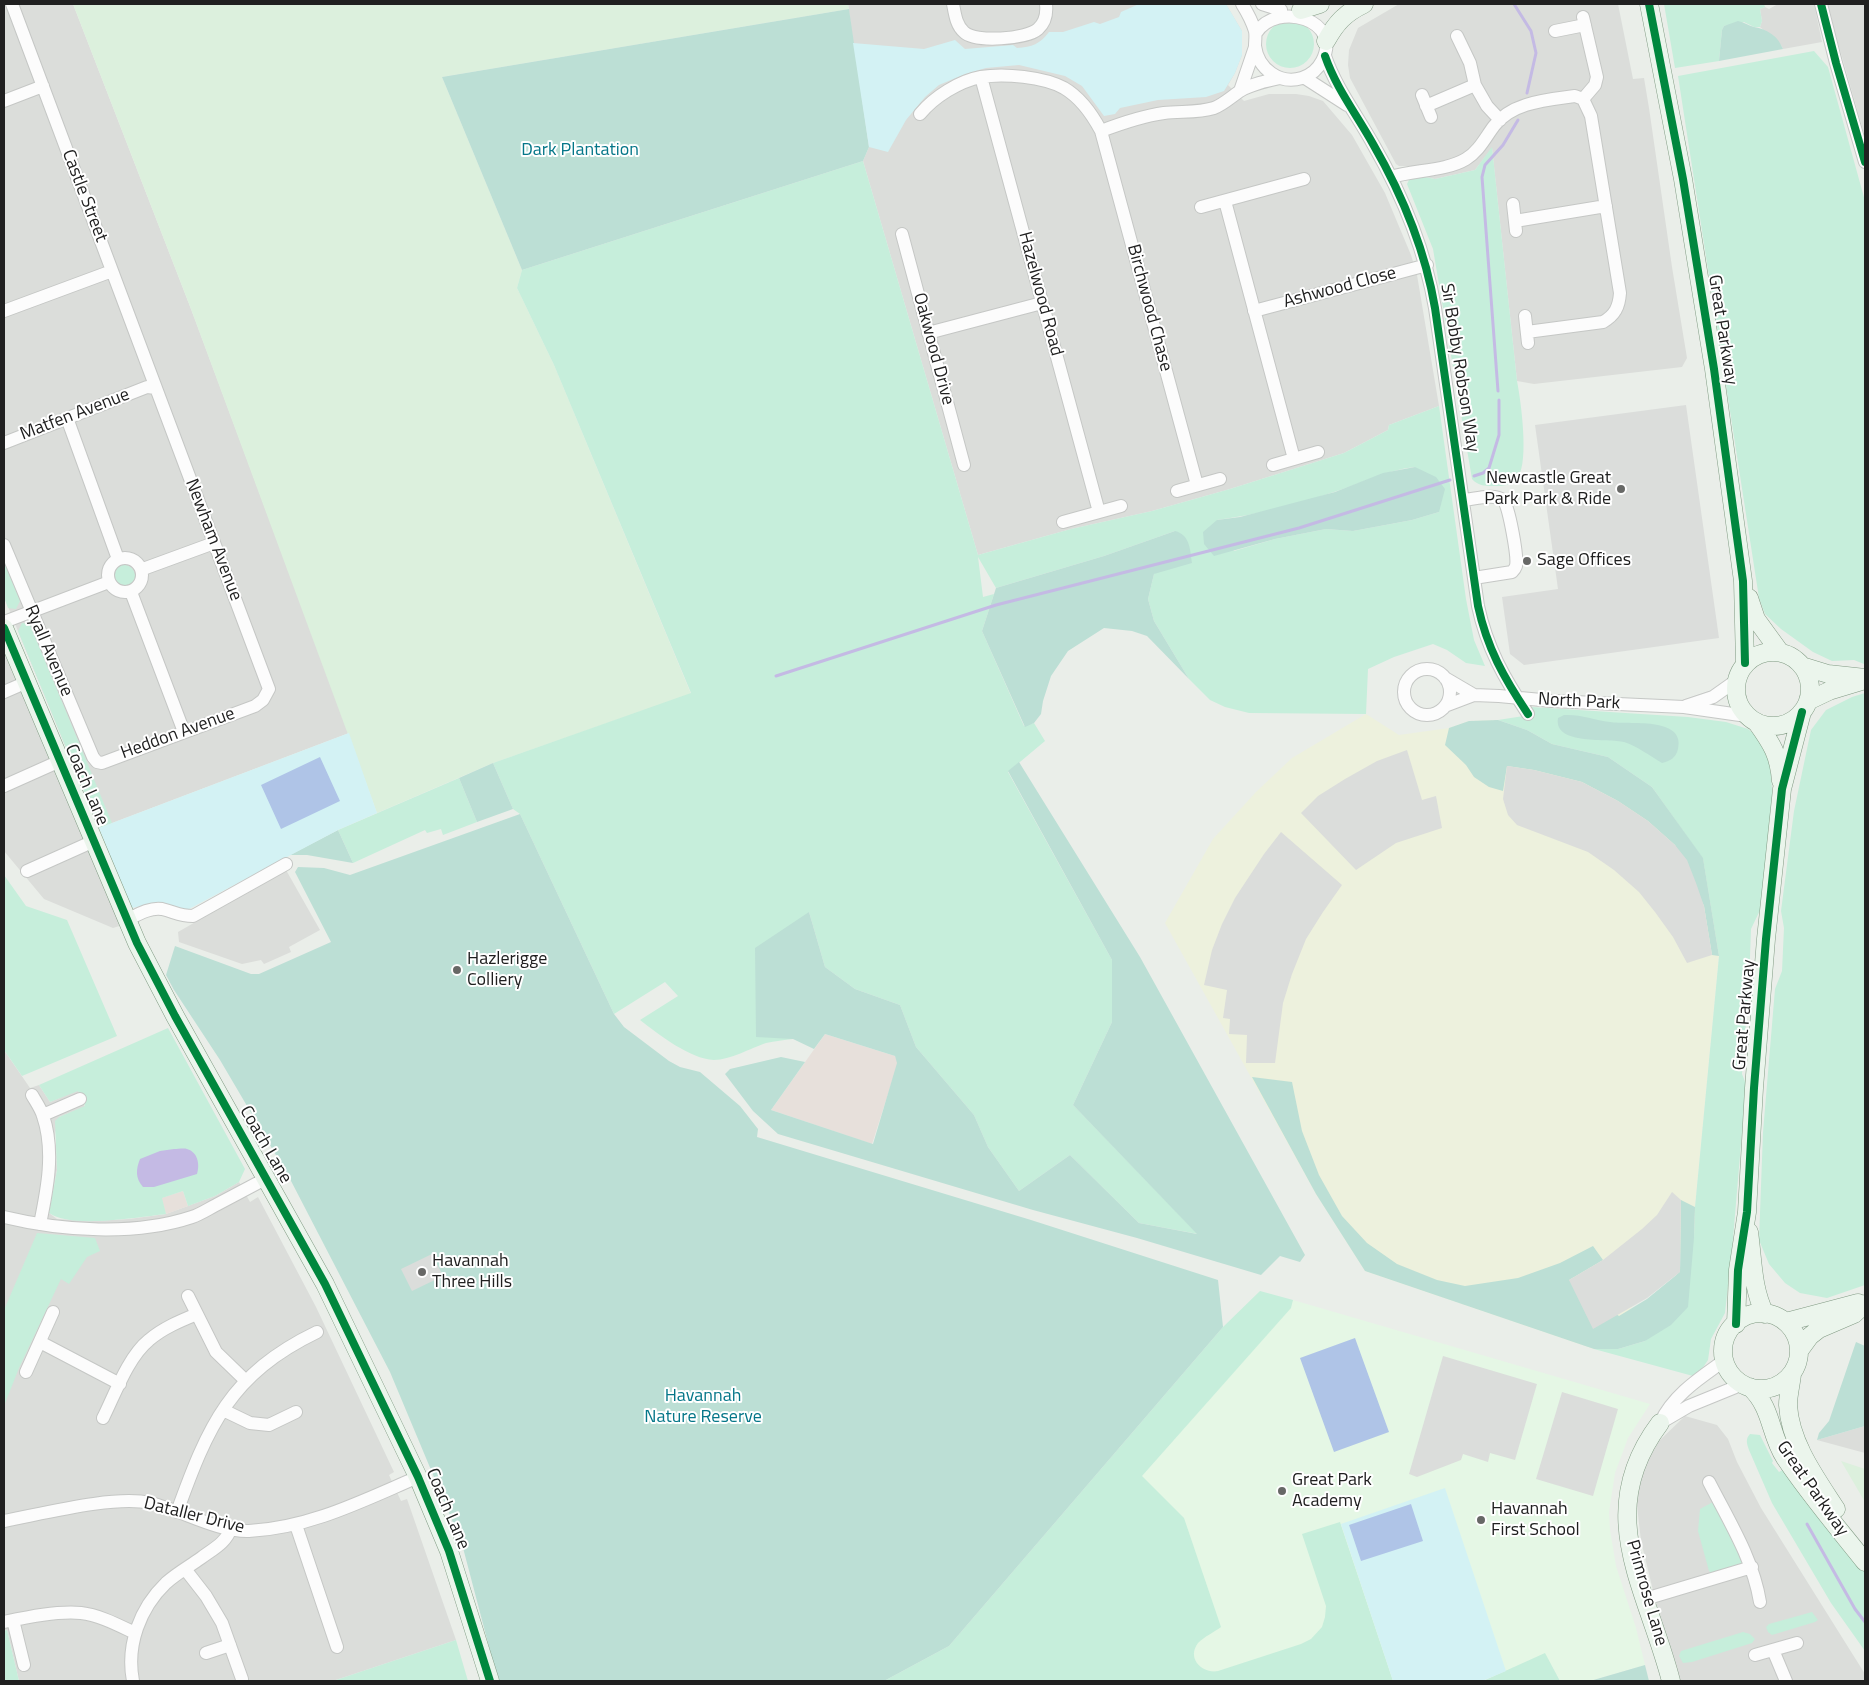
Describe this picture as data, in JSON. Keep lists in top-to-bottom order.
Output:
{
  "streets": {
    "street": [
      "Castle Street",
      "Ashwood Close",
      "Hazelwood Road",
      "Birchwood Chase",
      "Great Parkway",
      "Oakwood Drive",
      "Sir Bobby Robson Way",
      "Matfen Avenue",
      "Newham Avenue",
      "Ryall Avenue",
      "North Park",
      "Heddon Avenue",
      "Coach Lane",
      "Dataller Drive",
      "Primrose Lane"
    ]
  },
  "crossings": [
    ["Castle Street", "Matfen Avenue"],
    ["Castle Street", "Newham Avenue"],
    ["Ashwood Close", "Sir Bobby Robson Way"],
    ["Great Parkway", "North Park"],
    ["Great Parkway", "Primrose Lane"],
    ["Sir Bobby Robson Way", "North Park"],
    ["Matfen Avenue", "Newham Avenue"],
    ["Newham Avenue", "Heddon Avenue"],
    ["Ryall Avenue", "Heddon Avenue"],
    ["Coach Lane", "Dataller Drive"]
  ],
  "parks": ["Dark Plantation", "Havannah Nature Reserve"],
  "places": [
    "Newcastle Great Park Park & Ride",
    "Sage Offices",
    "Hazlerigge Colliery",
    "Havannah Three Hills",
    "Great Park Academy",
    "Havannah First School"
  ]
}
